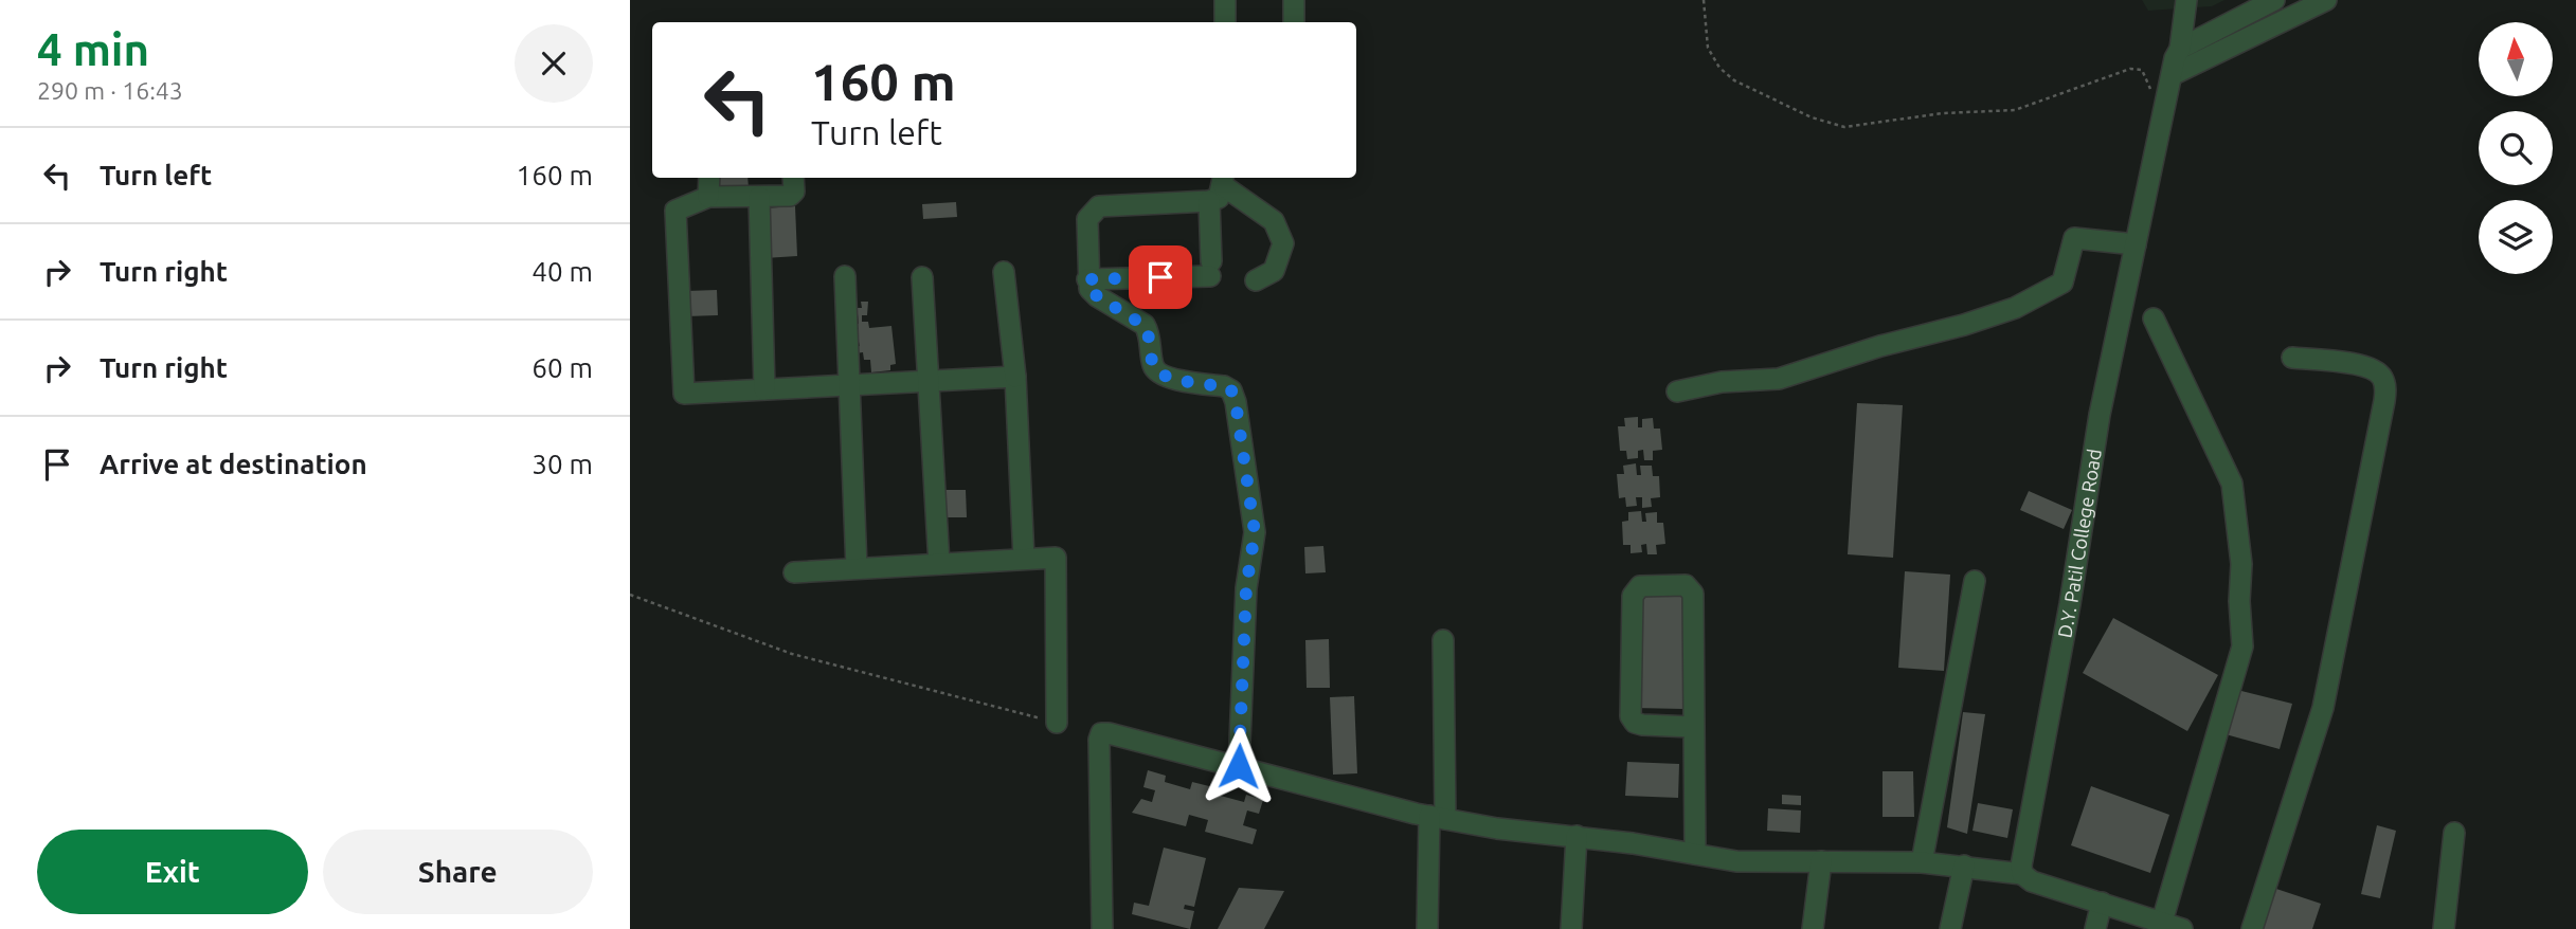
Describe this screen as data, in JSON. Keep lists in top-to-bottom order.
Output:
{
  "streets": {
    "street": ["D.Y. Patil College Road"]
  },
  "north": "top",
  "page": {
    "heading": ["4 min", "290 m · 16:43"],
    "turn": ["160 m", "Turn left"],
    "list": [
      {
        "name": "Turn left",
        "value": "160 m"
      },
      {
        "name": "Turn right",
        "value": "40 m"
      },
      {
        "name": "Turn right",
        "value": "60 m"
      },
      {
        "name": "Arrive at destination",
        "value": "30 m"
      }
    ],
    "buttons": ["Exit", "Share"]
  }
}
